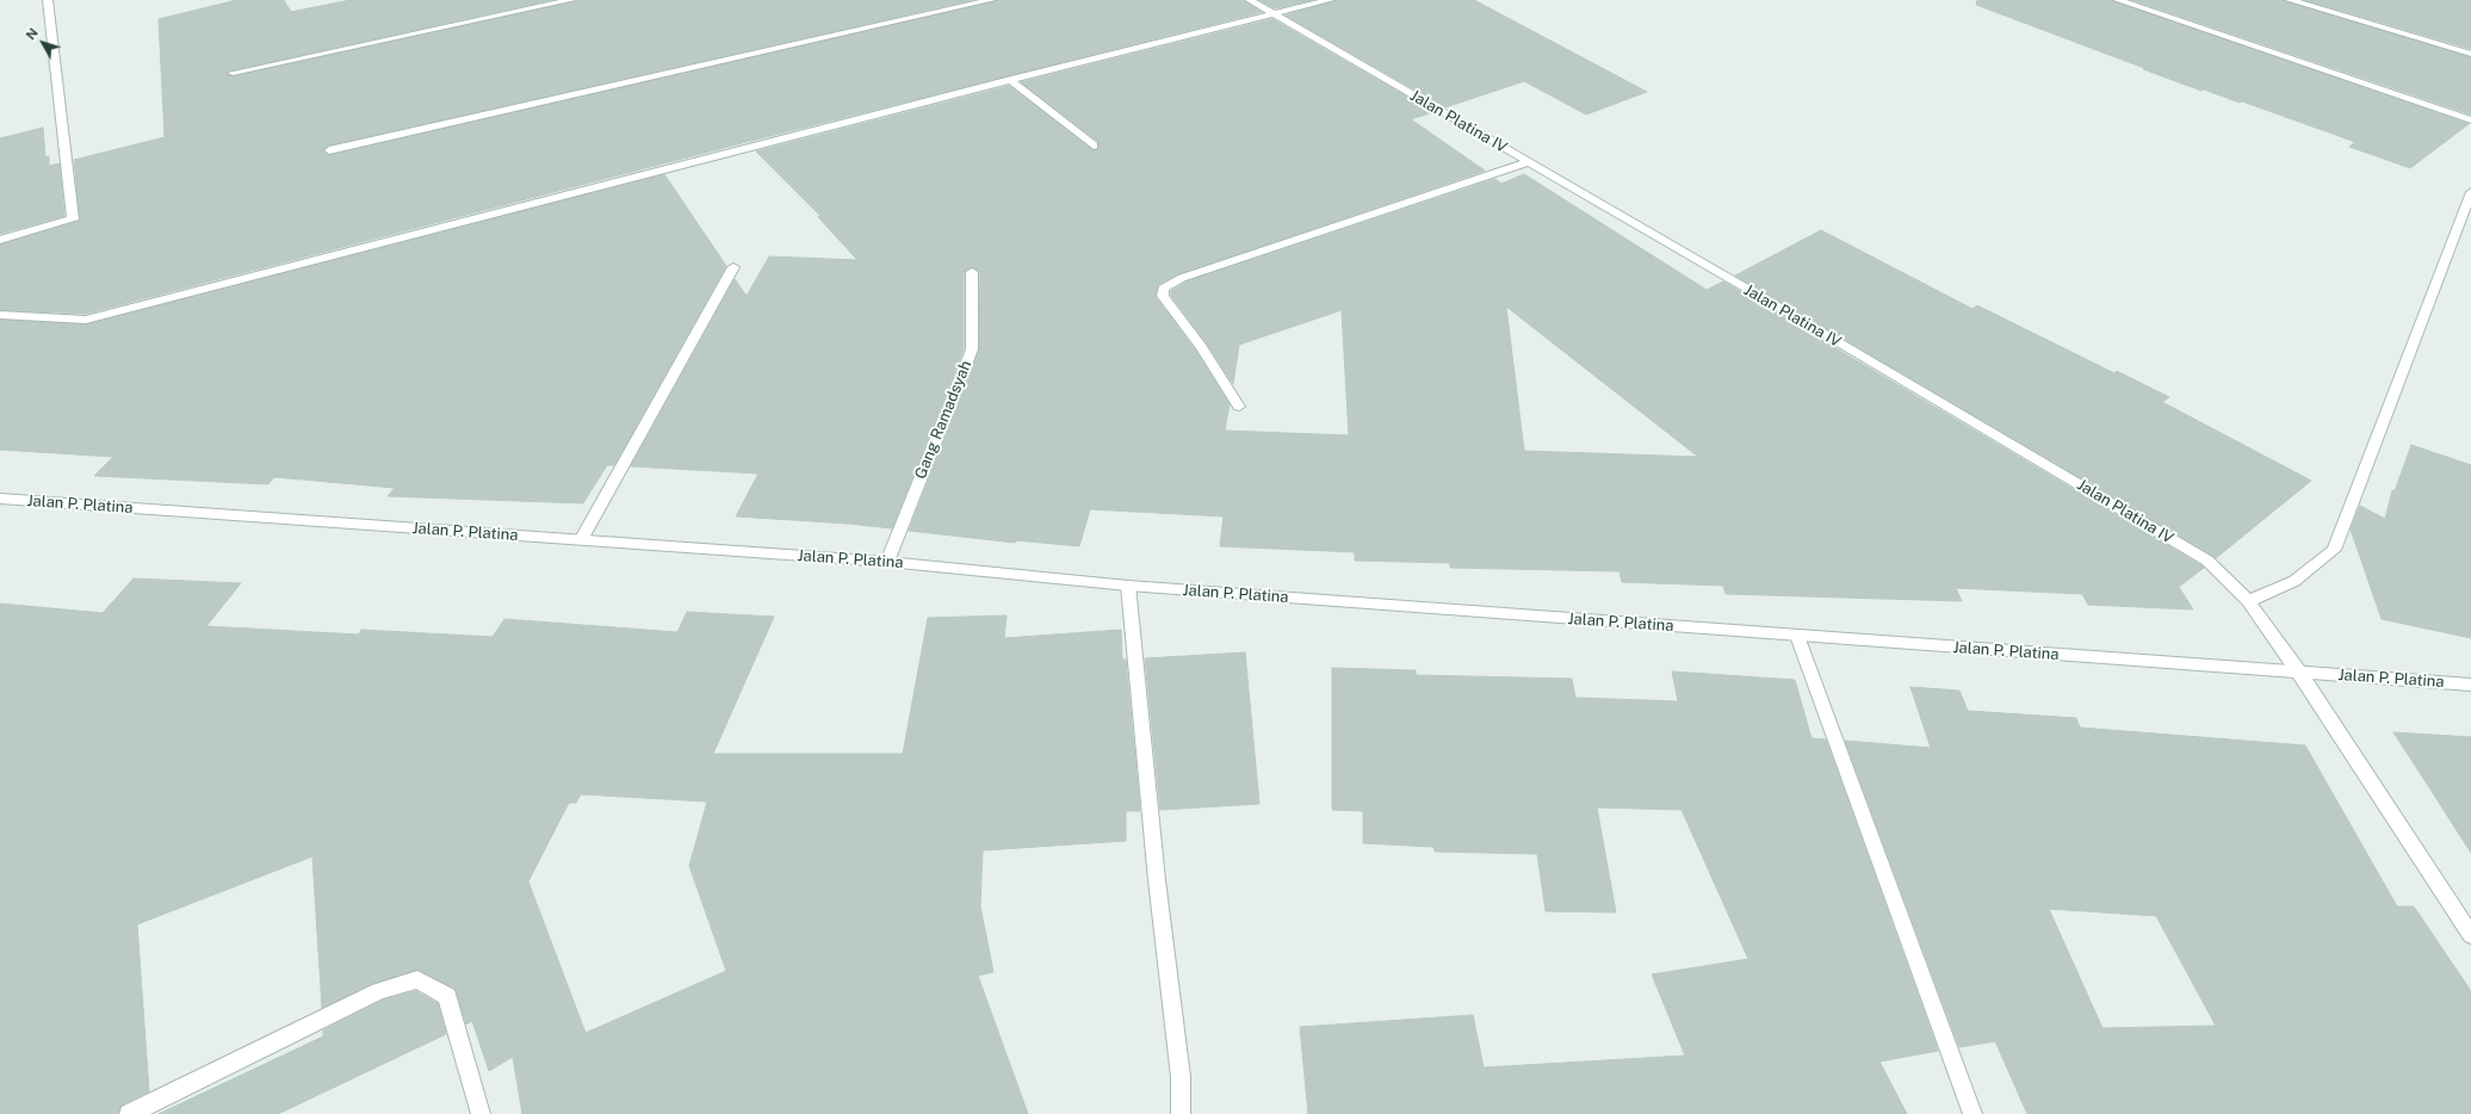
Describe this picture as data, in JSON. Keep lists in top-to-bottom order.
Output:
{
  "streets": {
    "street": ["Jalan Platina IV", "Gang Ramadsyah", "Jalan P. Platina"]
  },
  "crossings": [
    ["Jalan Platina IV", "Jalan P. Platina"],
    ["Gang Ramadsyah", "Jalan P. Platina"]
  ],
  "north": "top left"
}
